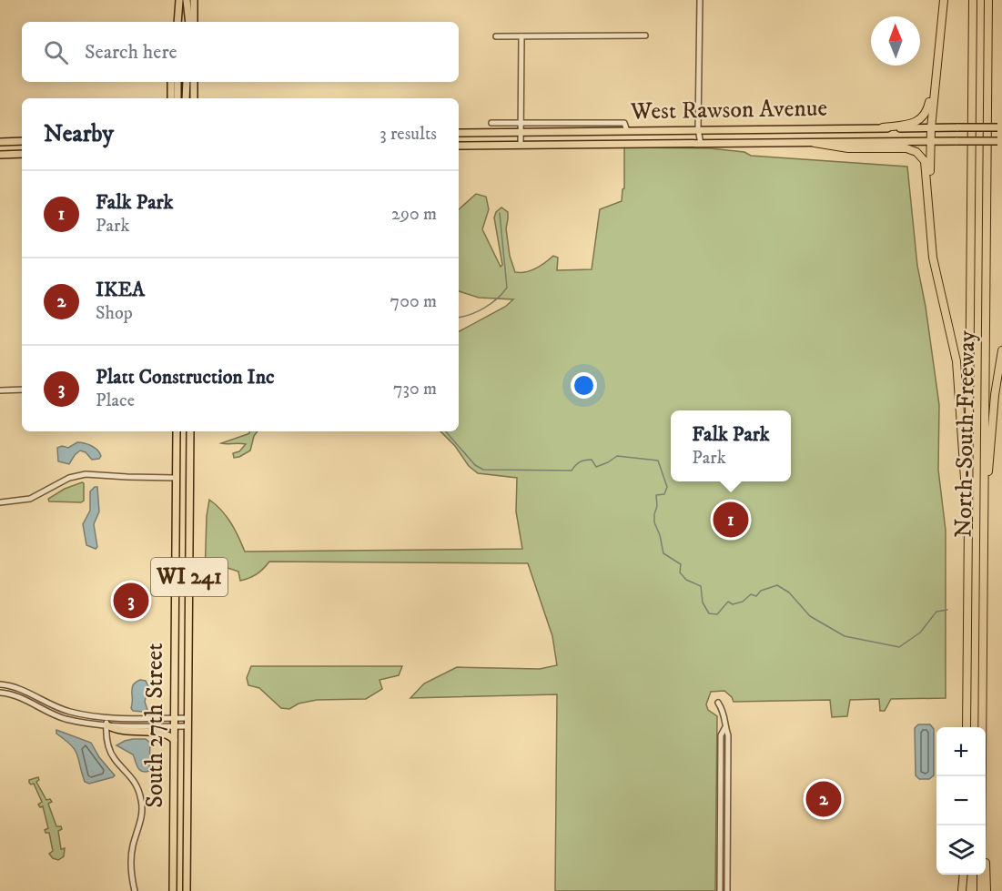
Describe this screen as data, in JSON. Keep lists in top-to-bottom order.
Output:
{
  "streets": {
    "highway": ["North-South Freeway"],
    "main road": ["West Rawson Avenue", "WI 241", "South 27th Street"]
  },
  "north": "top",
  "page": {
    "search": "Search here",
    "heading": ["Nearby", "3 results"],
    "list": [
      {
        "mark": "1",
        "name": "Falk Park",
        "note": "Park",
        "value": "290 m"
      },
      {
        "mark": "2",
        "name": "IKEA",
        "note": "Shop",
        "value": "700 m"
      },
      {
        "mark": "3",
        "name": "Platt Construction Inc",
        "note": "Place",
        "value": "730 m"
      }
    ],
    "popup": ["Falk Park", "Park"],
    "pins": ["1", "3", "2"],
    "map_buttons": ["+", "−"]
  }
}
